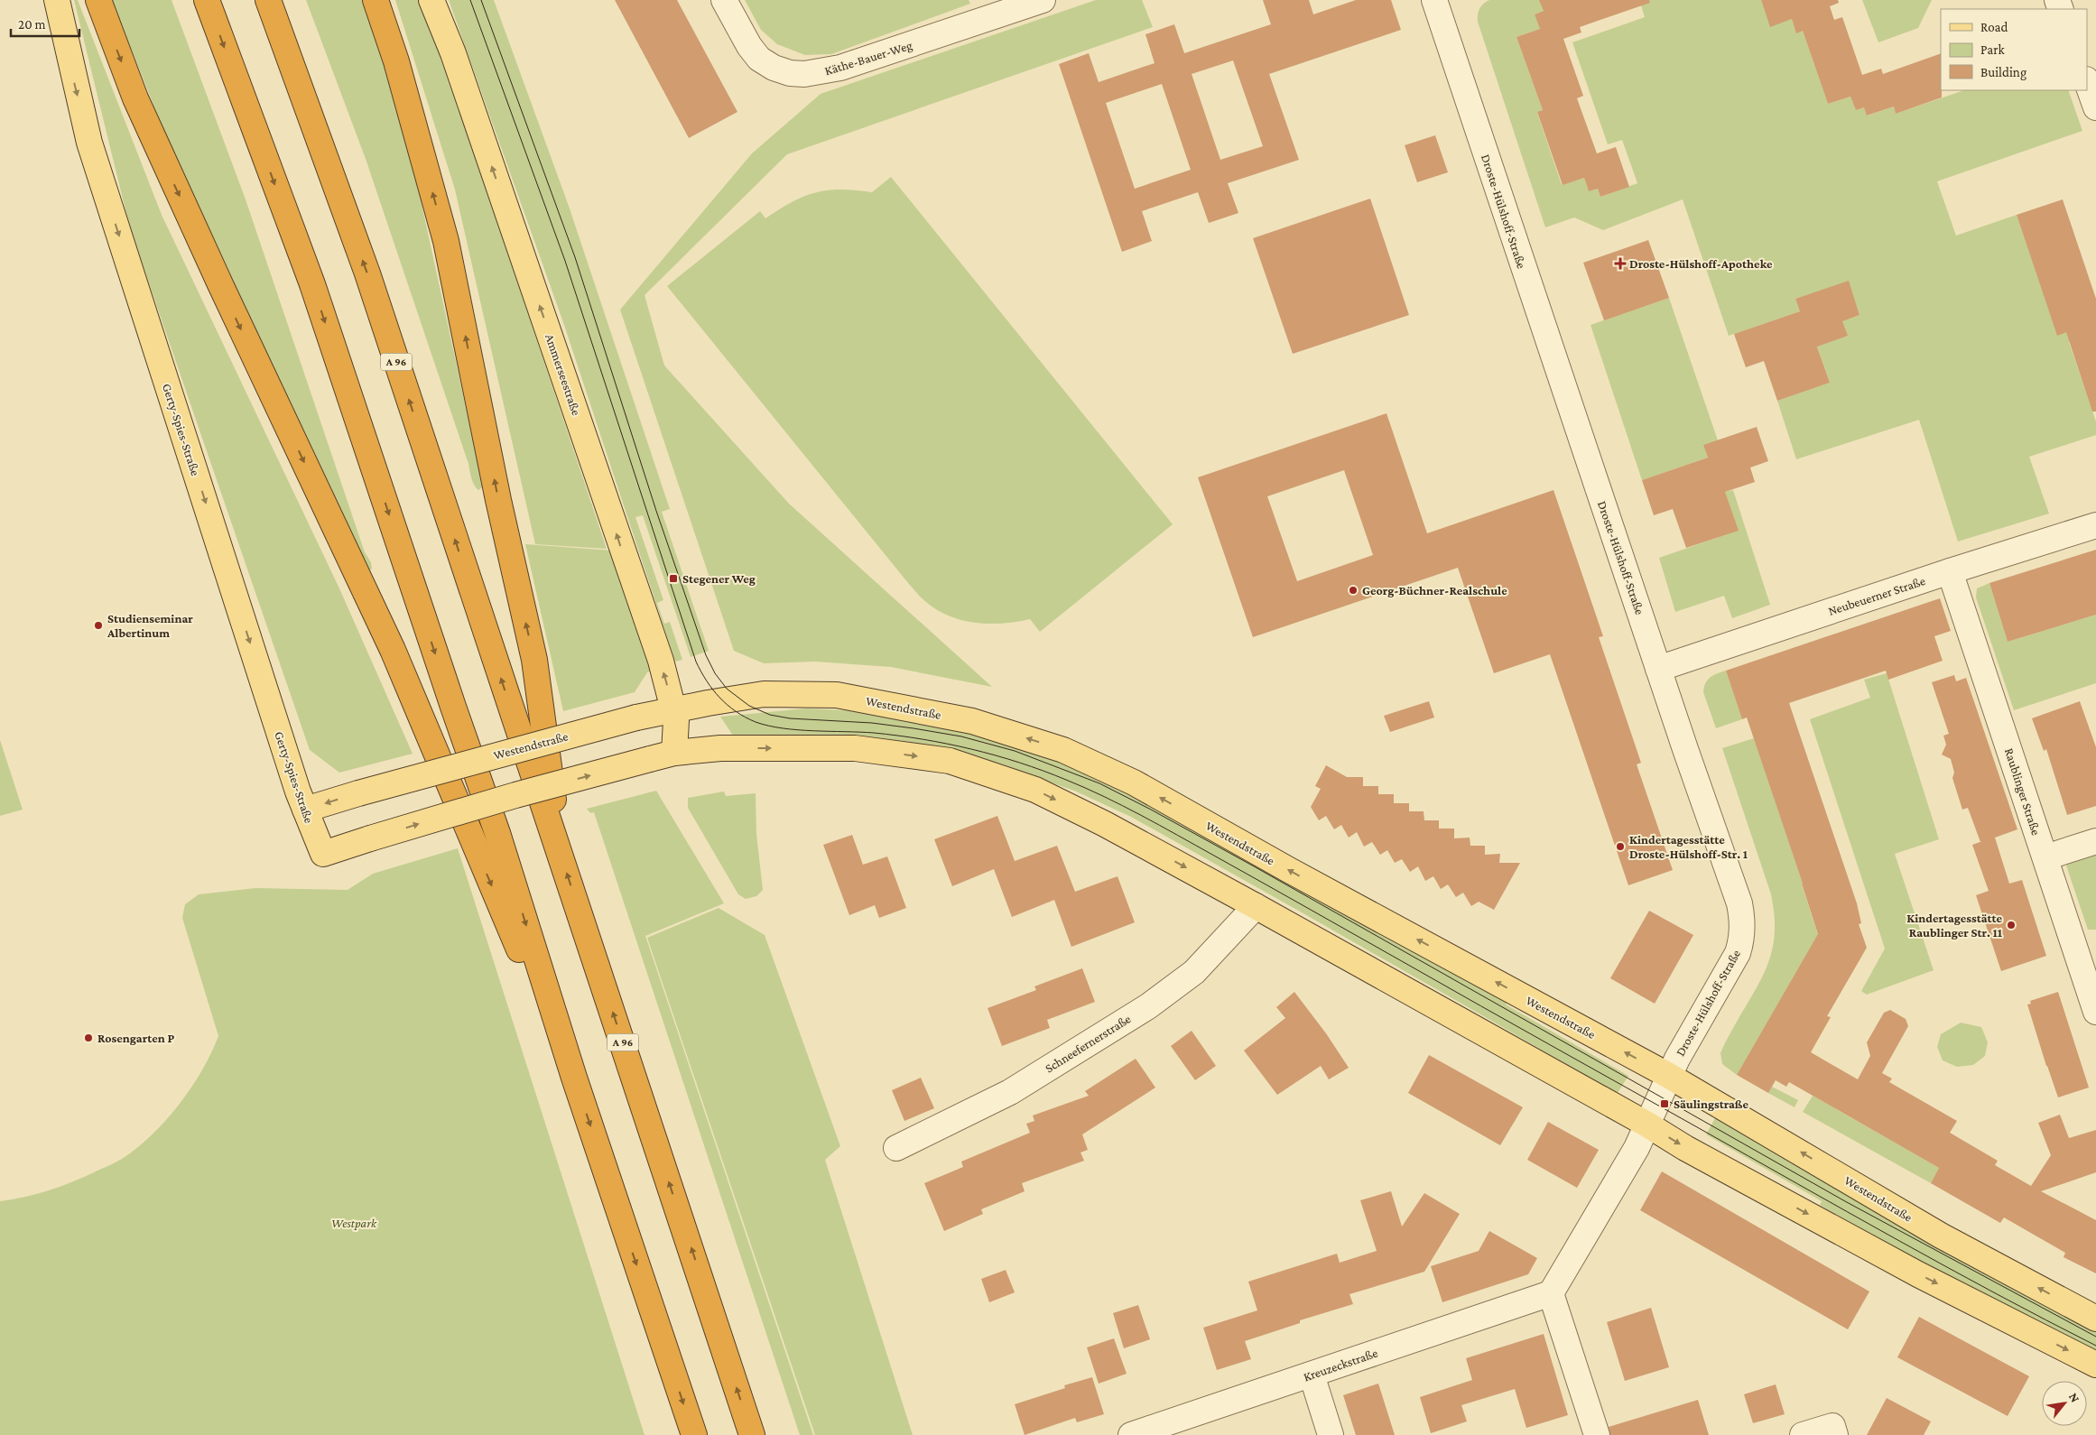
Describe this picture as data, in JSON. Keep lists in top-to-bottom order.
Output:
{
  "streets": {
    "highway": ["A 96"],
    "main road": ["Ammerseestraße", "Gerty-Spies-Straße", "Westendstraße"],
    "street": [
      "Käthe-Bauer-Weg",
      "Droste-Hülshoff-Straße",
      "Neubeuerner Straße",
      "Raublinger Straße",
      "Schneefernerstraße",
      "Kreuzeckstraße"
    ]
  },
  "crossings": [
    ["Droste-Hülshoff-Straße", "Neubeuerner Straße"],
    ["Droste-Hülshoff-Straße", "Westendstraße"],
    ["Ammerseestraße", "Gerty-Spies-Straße"],
    ["Ammerseestraße", "Westendstraße"],
    ["Gerty-Spies-Straße", "Westendstraße"],
    ["Neubeuerner Straße", "Raublinger Straße"]
  ],
  "one_way": ["Ammerseestraße"],
  "parks": ["Westpark"],
  "places": {
    "health": ["Droste-Hülshoff-Apotheke"],
    "transit": ["Stegener Weg", "Säulingstraße"],
    "other": [
      "Georg-Büchner-Realschule",
      "Studienseminar Albertinum",
      "Kindertagesstätte Droste-Hülshoff-Str. 1",
      "Kindertagesstätte Raublinger Str. 11",
      "Rosengarten P"
    ]
  },
  "legend": ["Road", "Park", "Building"],
  "scale_bar": "20 m",
  "north": "top right"
}
